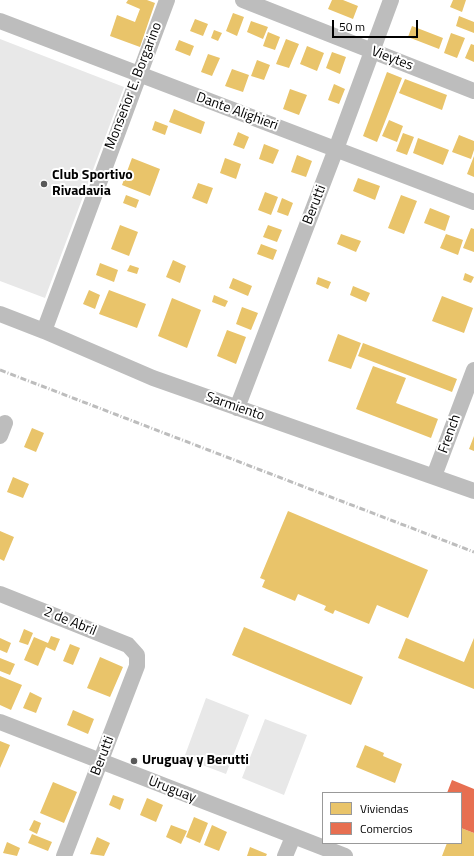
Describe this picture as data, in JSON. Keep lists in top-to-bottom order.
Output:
{
  "streets": {
    "street": [
      "Vieytes",
      "Monseñor E. Borgarino",
      "Dante Alighieri",
      "Berutti",
      "Sarmiento",
      "French",
      "2 de Abril",
      "Uruguay"
    ]
  },
  "crossings": [
    ["Vieytes", "Berutti"],
    ["Monseñor E. Borgarino", "Dante Alighieri"],
    ["Monseñor E. Borgarino", "Sarmiento"],
    ["Dante Alighieri", "Berutti"],
    ["Berutti", "Sarmiento"],
    ["Berutti", "2 de Abril"],
    ["Berutti", "Uruguay"],
    ["Sarmiento", "French"]
  ],
  "places": ["Club Sportivo Rivadavia", "Uruguay y Berutti"],
  "legend": ["Viviendas", "Comercios"],
  "scale_bar": "50 m"
}
